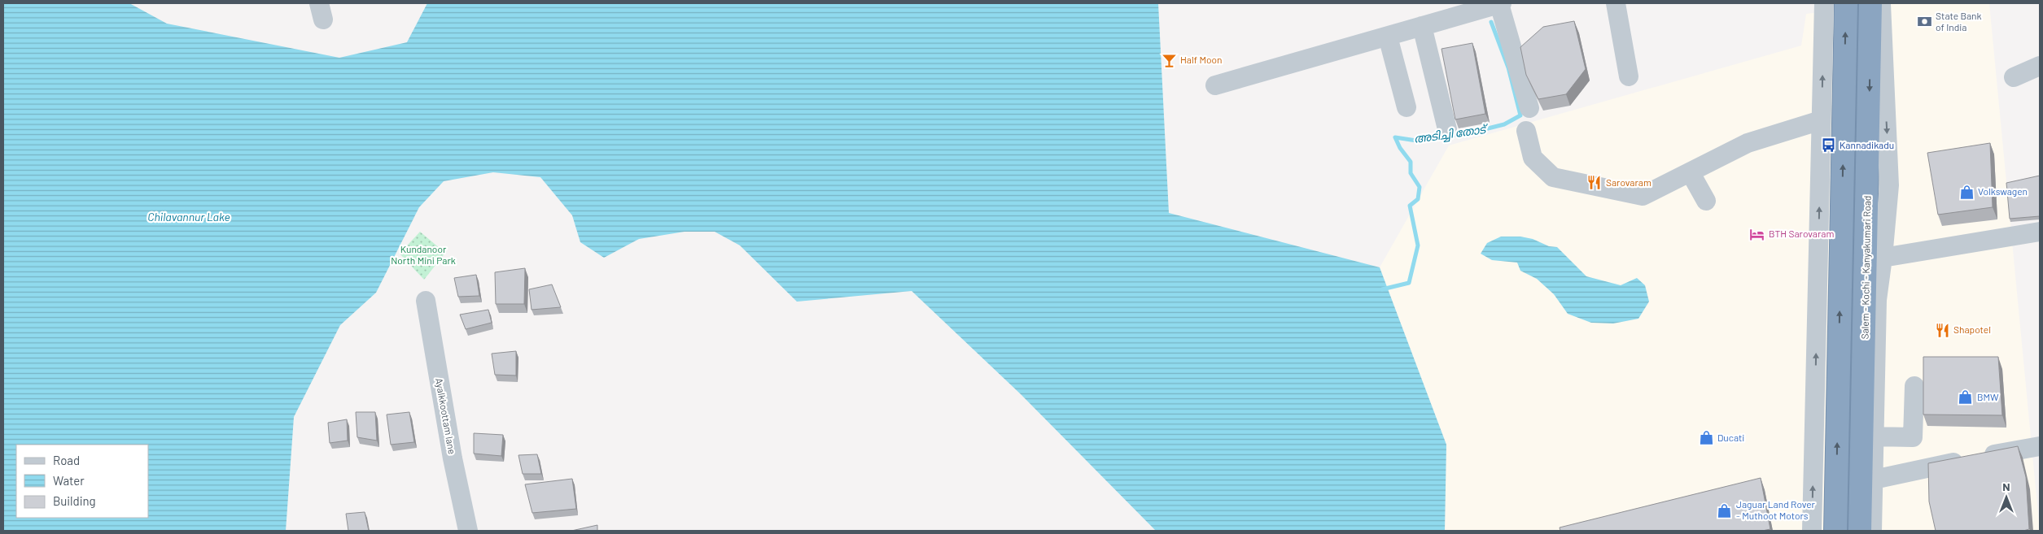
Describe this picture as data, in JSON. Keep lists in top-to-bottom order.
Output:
{
  "streets": {
    "highway": ["Salem - Kochi - Kanyakumari Road"],
    "street": ["Ayalkkoottam lane"]
  },
  "water": ["അടിച്ചി തോട്", "Chilavannur Lake"],
  "parks": ["Kundanoor North Mini Park"],
  "places": {
    "bank": ["State Bank of India"],
    "bar": ["Half Moon"],
    "bus stop": ["Kannadikadu"],
    "restaurant": ["Sarovaram", "Shapotel"],
    "shop": [
      "Volkswagen",
      "BMW",
      "Ducati",
      "Jaguar Land Rover - Muthoot Motors"
    ],
    "hotel": ["BTH Sarovaram"]
  },
  "legend": ["Road", "Water", "Building"],
  "north": "top"
}
